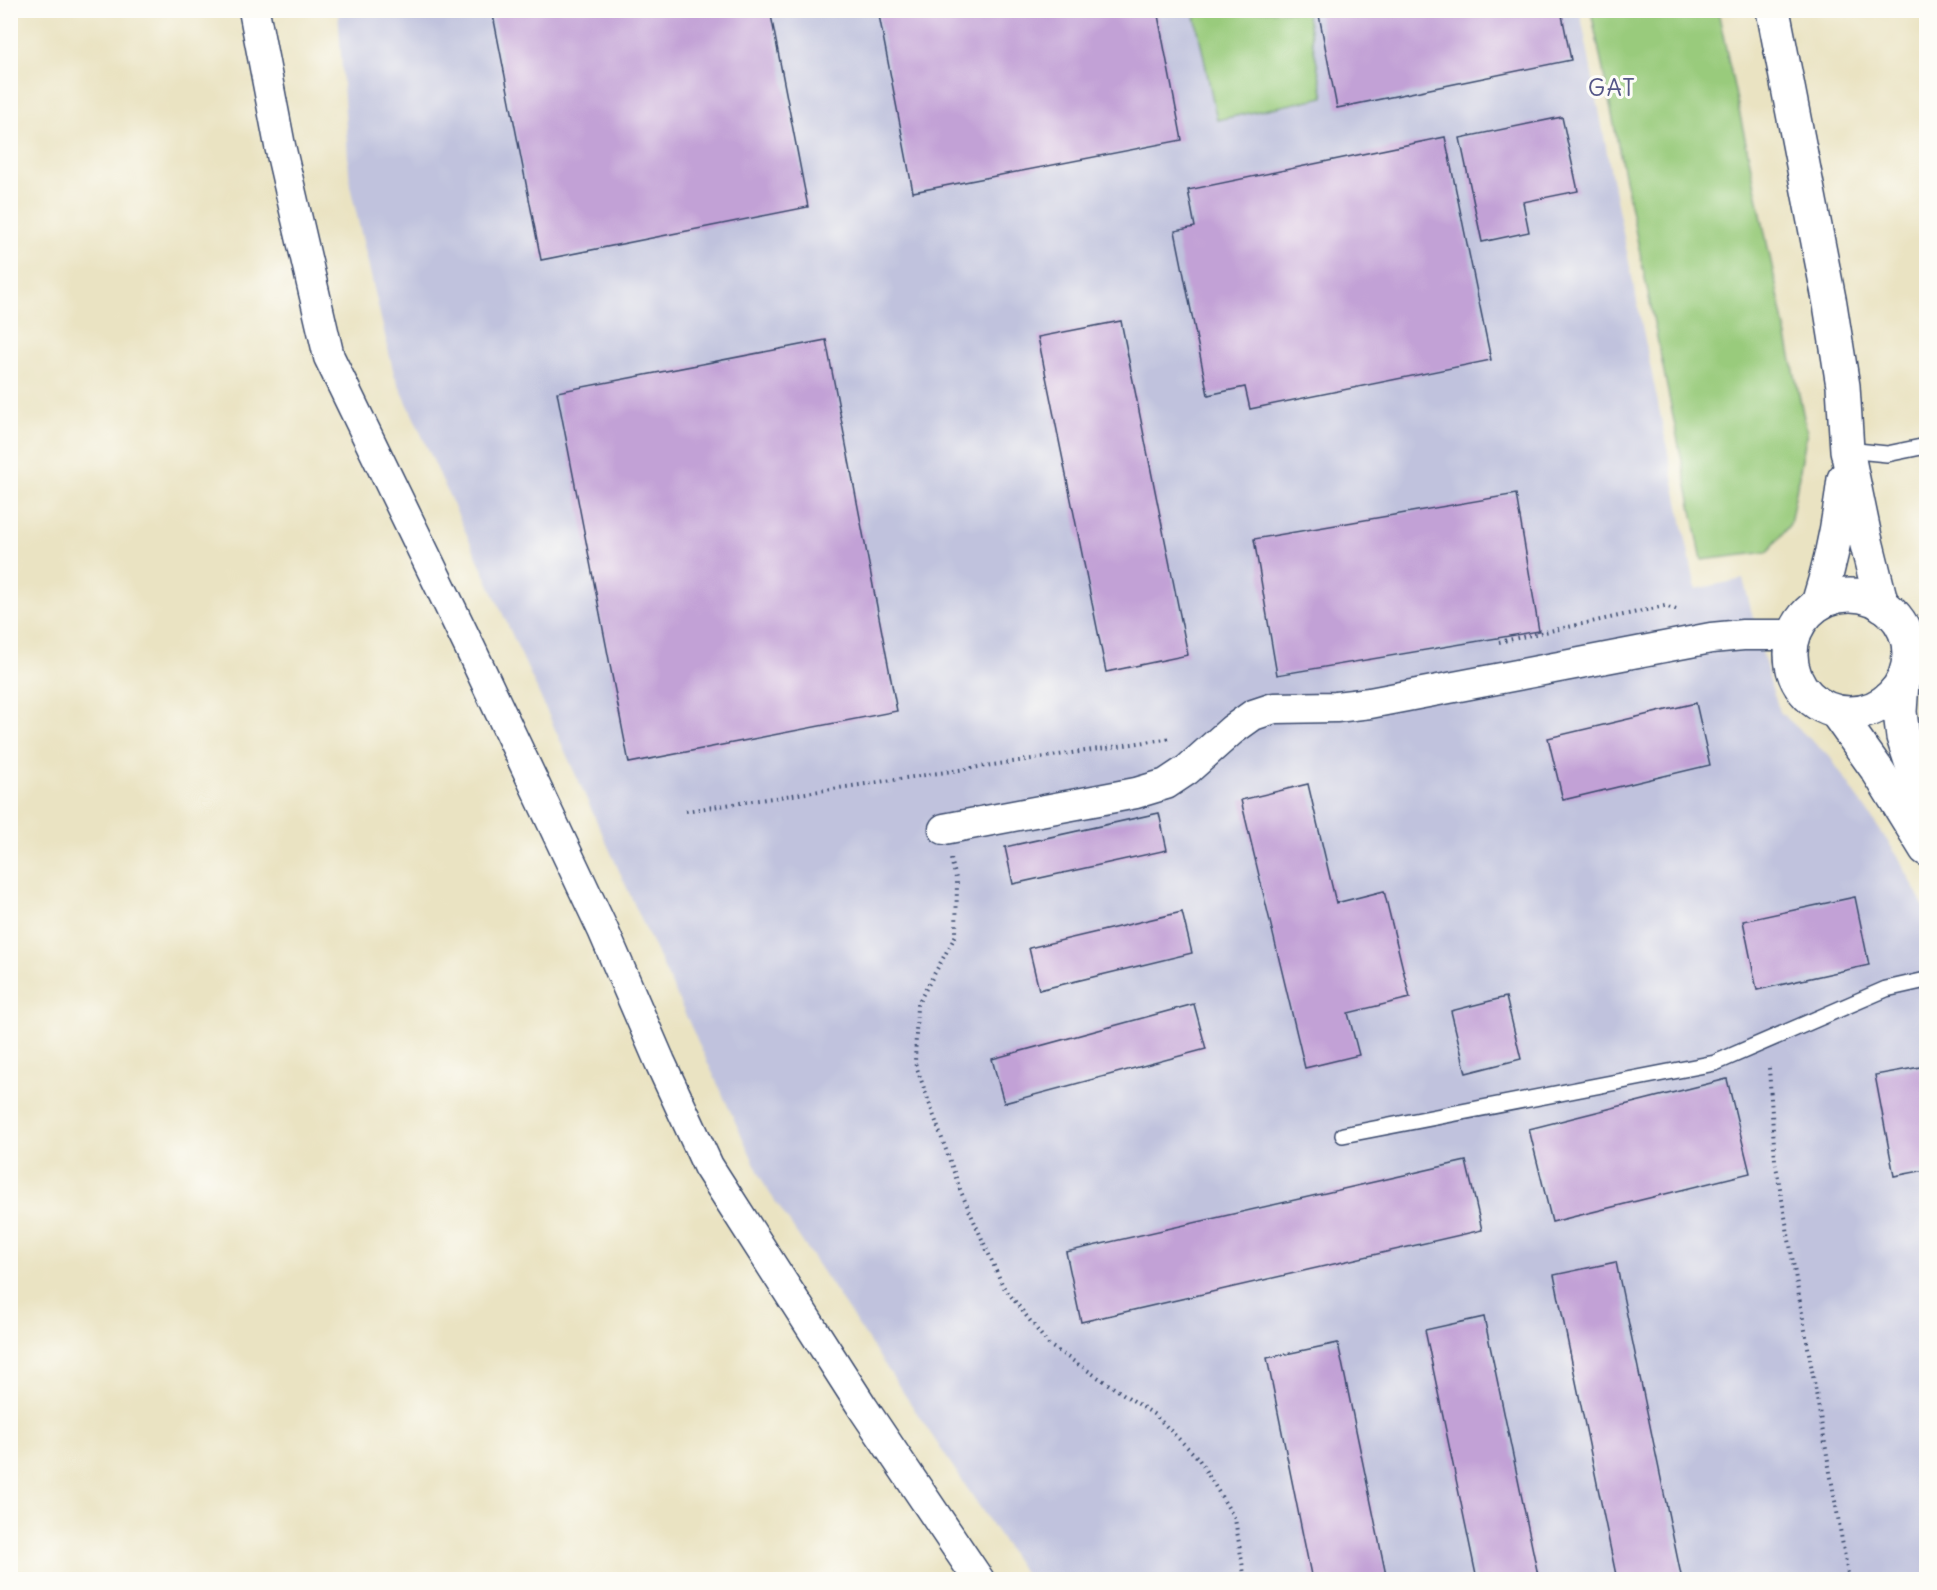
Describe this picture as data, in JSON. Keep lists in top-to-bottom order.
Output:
{
  "districts": ["GAT"]
}
